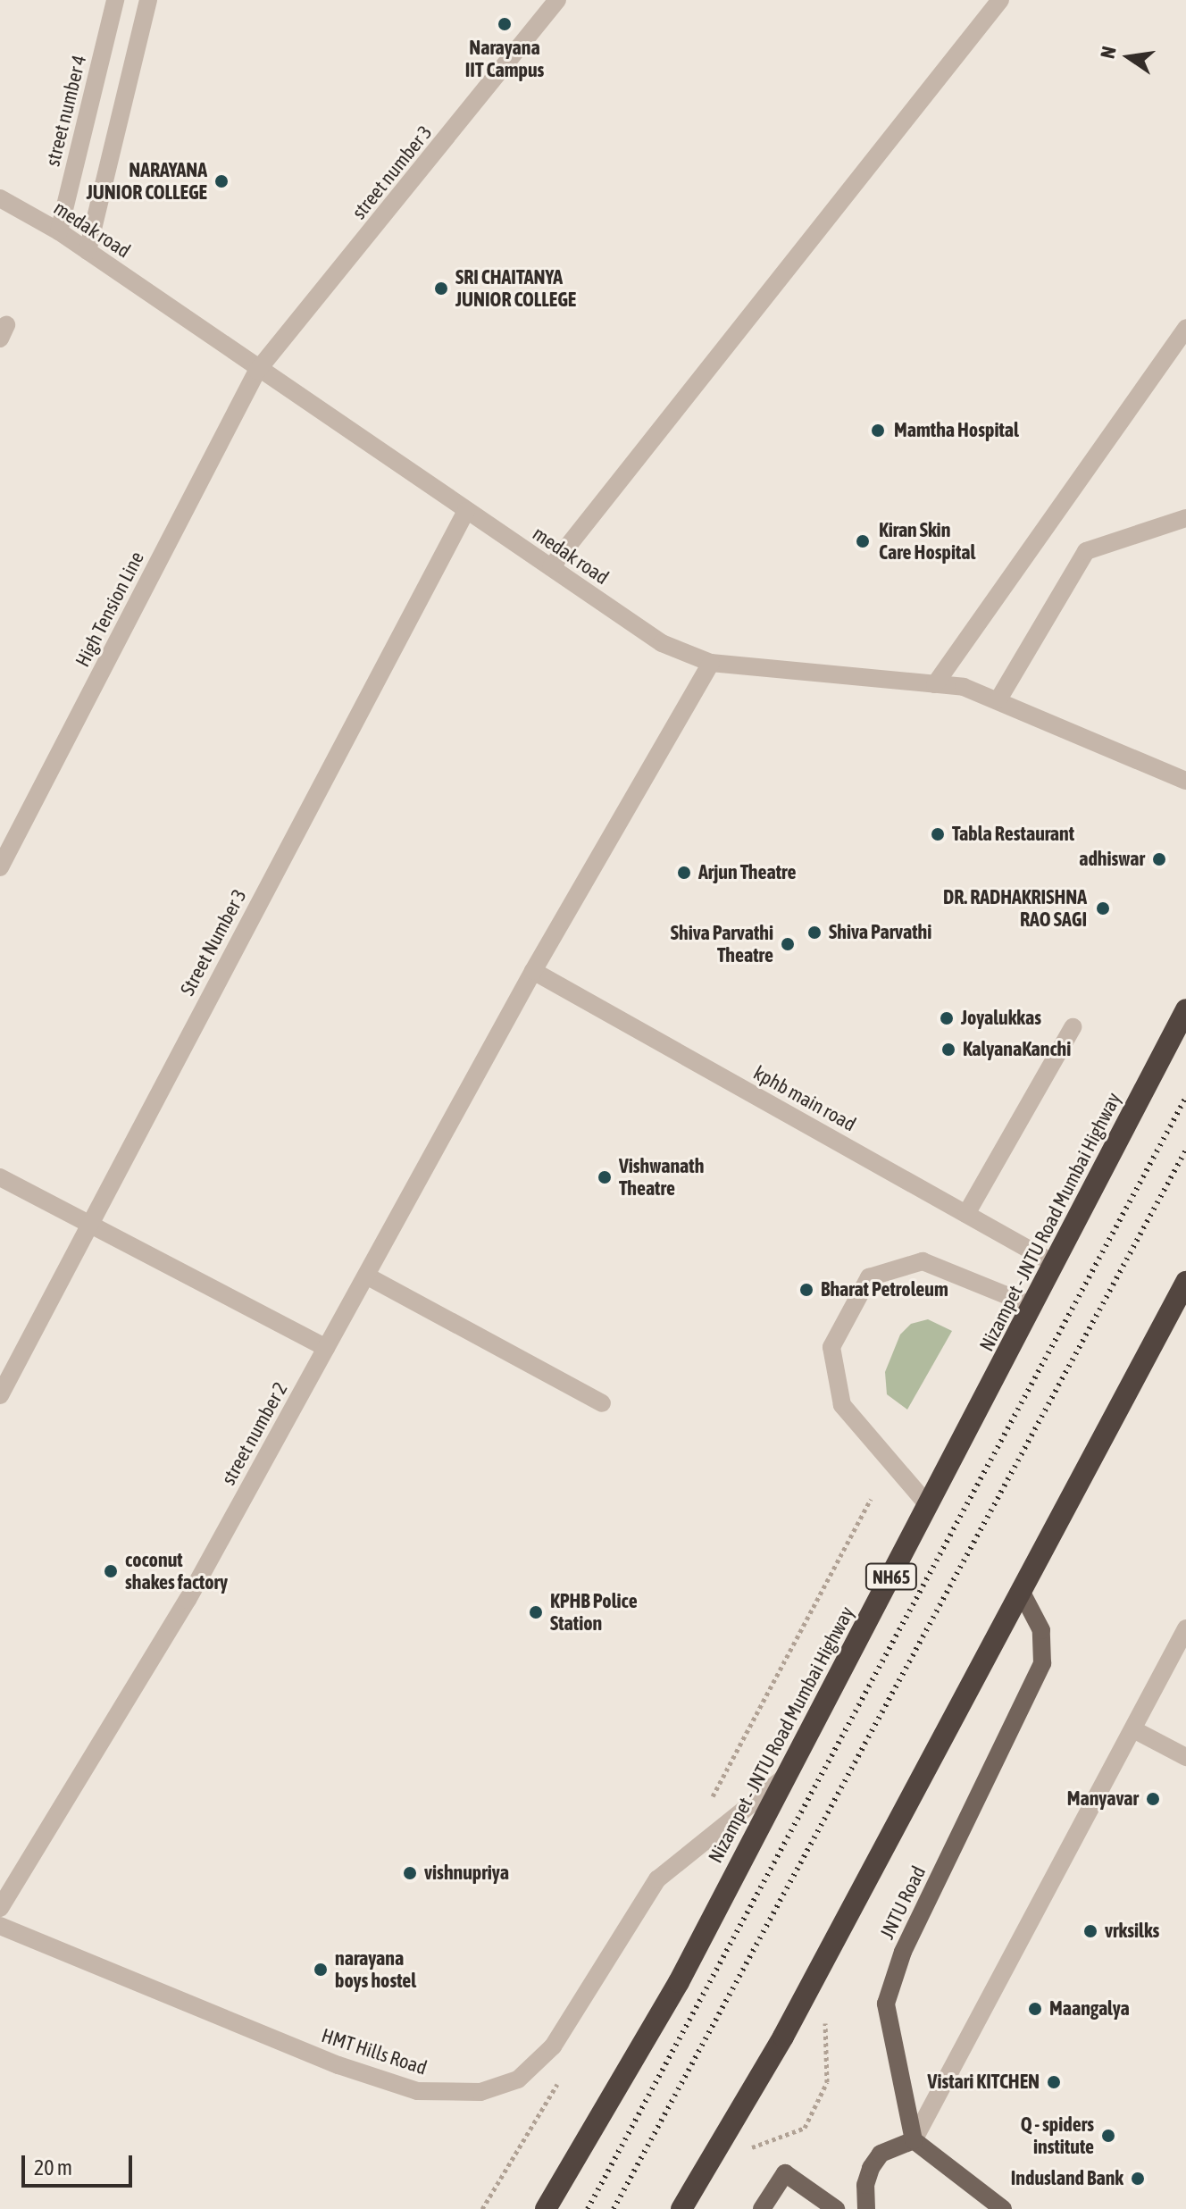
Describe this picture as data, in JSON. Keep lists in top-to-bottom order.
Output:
{
  "streets": {
    "highway": ["Nizampet - JNTU Road Mumbai Highway", "NH65"],
    "main road": ["JNTU Road"],
    "street": [
      "street number 4",
      "street number 3",
      "medak road",
      "High Tension Line",
      "Street Number 3",
      "kphb main road",
      "street number 2",
      "HMT Hills Road"
    ]
  },
  "crossings": [
    ["street number 4", "medak road"],
    ["street number 3", "medak road"],
    ["street number 3", "High Tension Line"],
    ["medak road", "High Tension Line"],
    ["medak road", "Street Number 3"],
    ["medak road", "street number 2"],
    ["kphb main road", "Nizampet - JNTU Road Mumbai Highway"],
    ["kphb main road", "street number 2"],
    ["Nizampet - JNTU Road Mumbai Highway", "HMT Hills Road"]
  ],
  "places": [
    "Narayana IIT Campus",
    "NARAYANA JUNIOR COLLEGE",
    "SRI CHAITANYA JUNIOR COLLEGE",
    "Mamtha Hospital",
    "Kiran Skin Care Hospital",
    "Tabla Restaurant",
    "adhiswar",
    "Arjun Theatre",
    "DR. RADHAKRISHNA RAO SAGI",
    "Shiva Parvathi",
    "Shiva Parvathi Theatre",
    "Joyalukkas",
    "KalyanaKanchi",
    "Vishwanath Theatre",
    "Bharat Petroleum",
    "coconut shakes factory",
    "KPHB Police Station",
    "Manyavar",
    "vishnupriya",
    "vrksilks",
    "narayana boys hostel",
    "Maangalya",
    "Vistari KITCHEN",
    "Q - spiders institute",
    "Indusland Bank"
  ],
  "scale_bar": "20 m",
  "north": "left"
}
